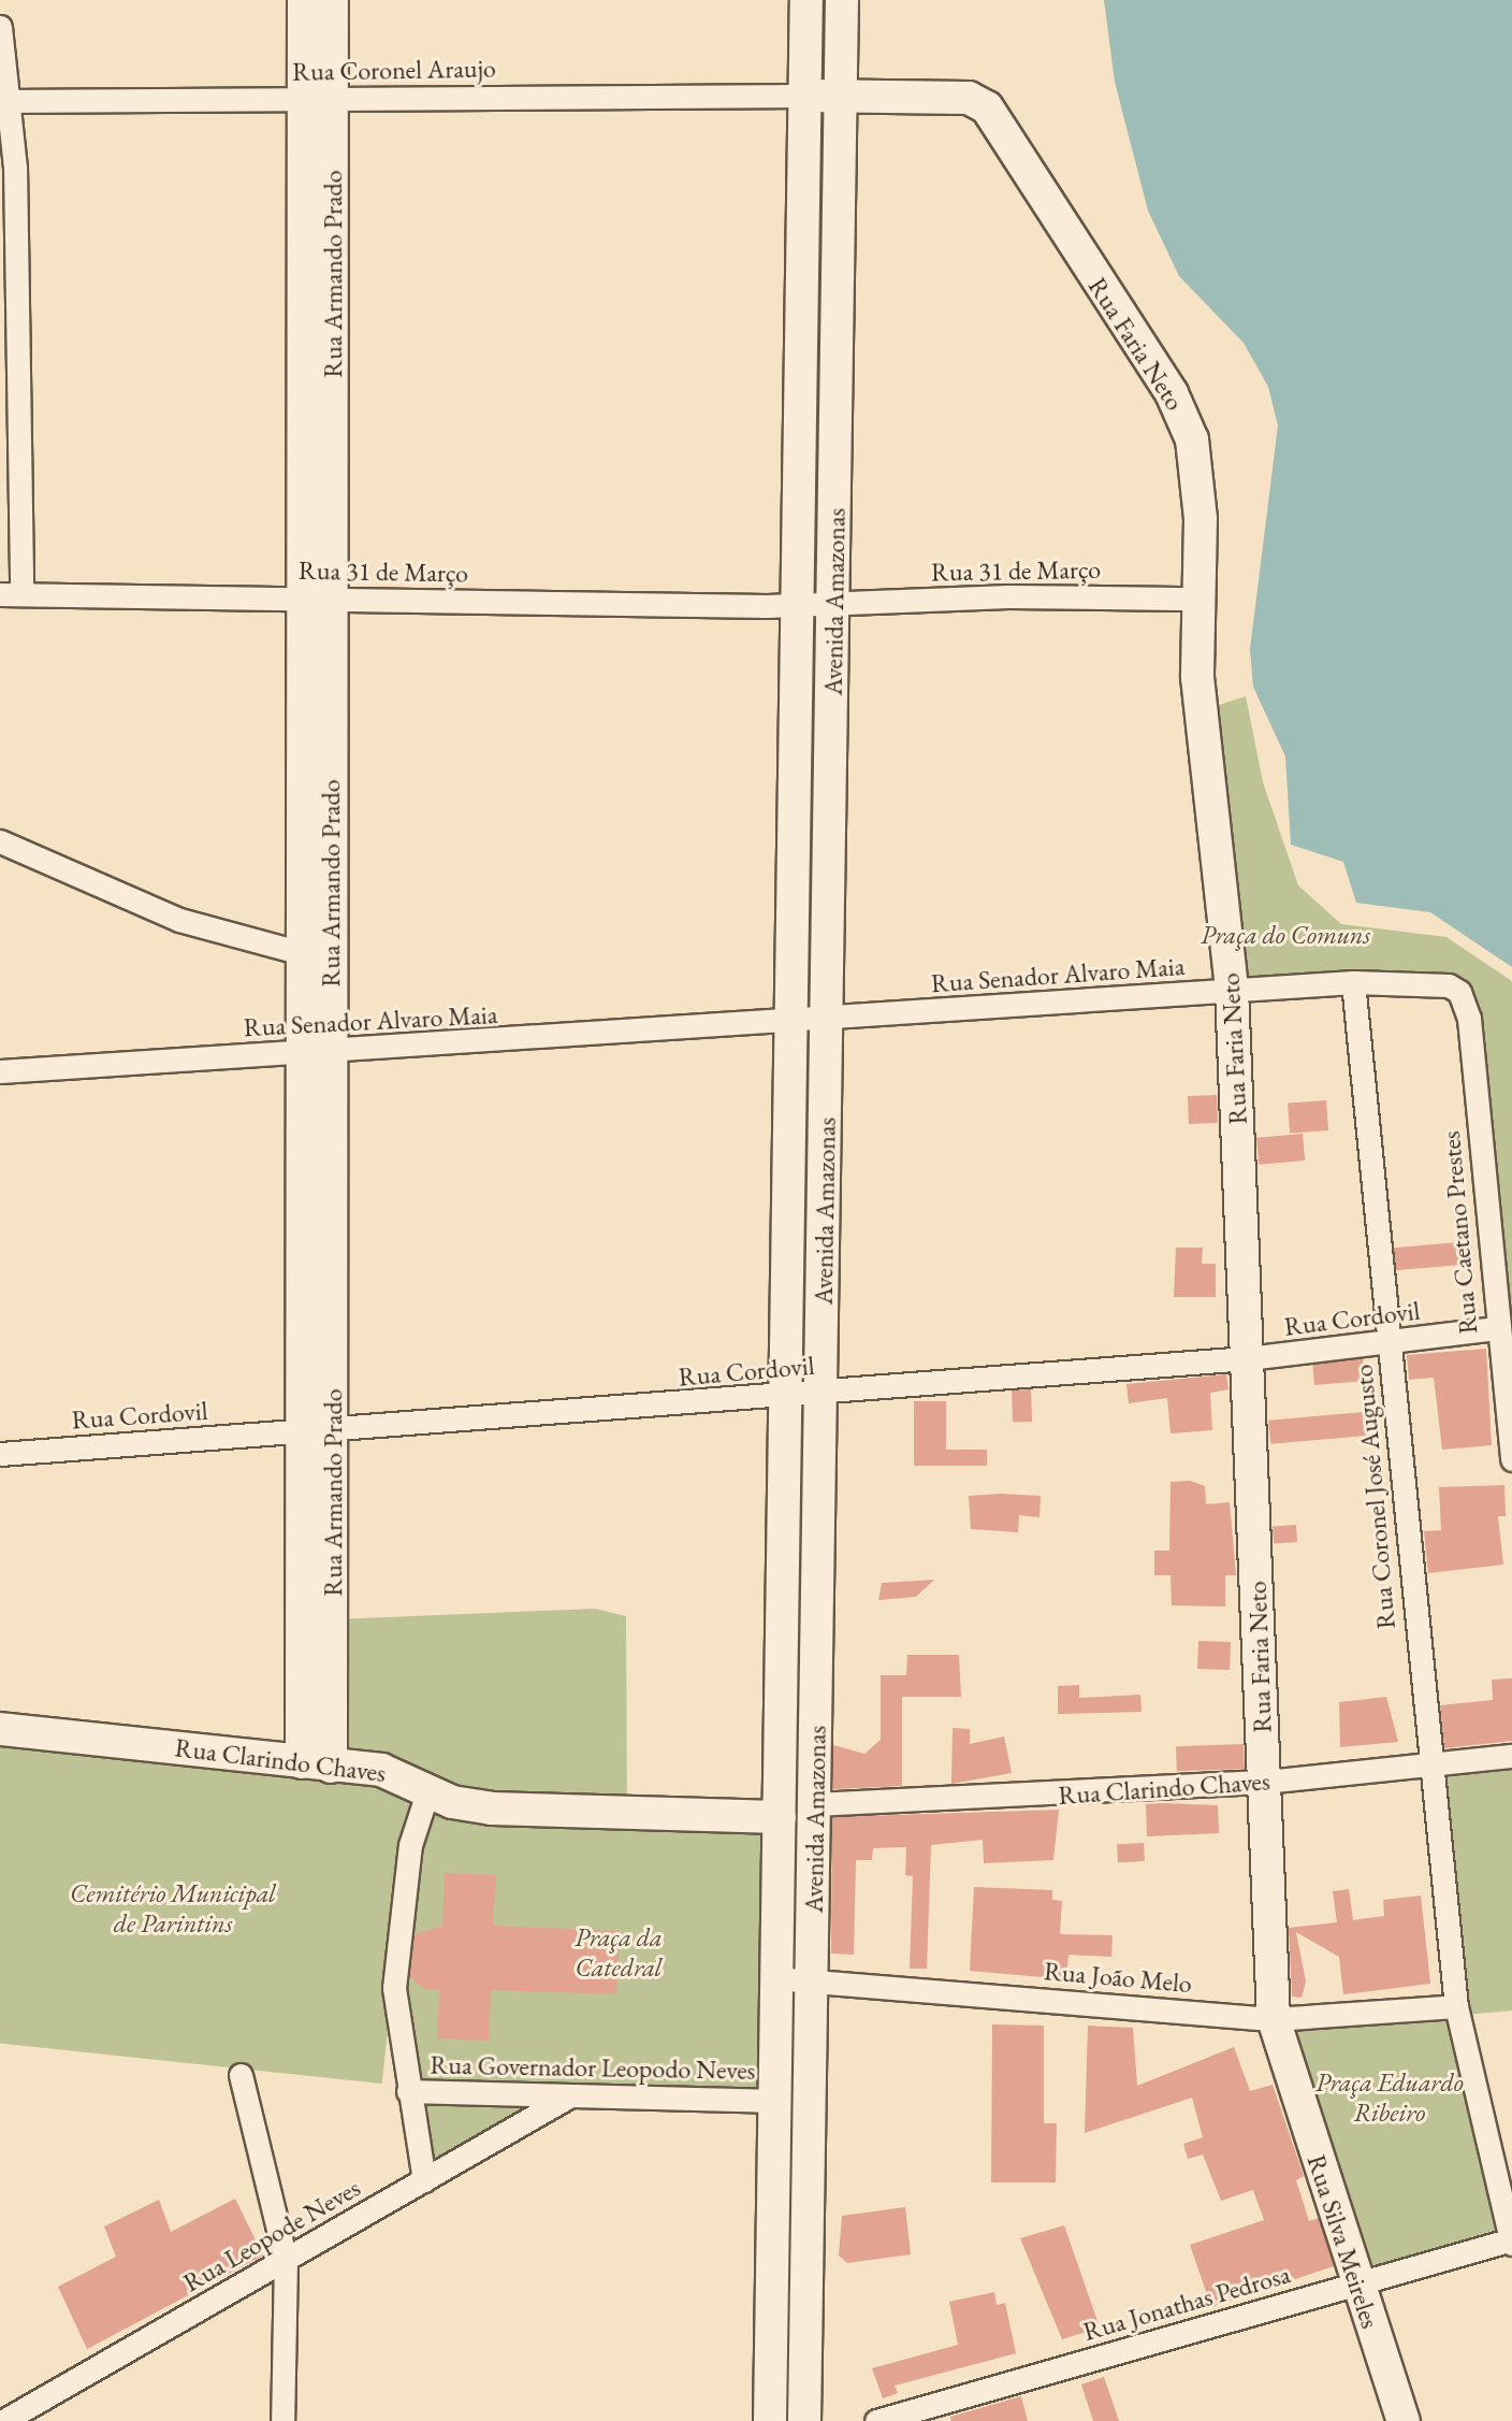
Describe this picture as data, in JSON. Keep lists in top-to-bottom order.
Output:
{
  "streets": {
    "street": [
      "Rua Coronel Araujo",
      "Rua Armando Prado",
      "Rua Faria Neto",
      "Rua 31 de Março",
      "Avenida Amazonas",
      "Rua Senador Alvaro Maia",
      "Rua Caetano Prestes",
      "Rua Cordovil",
      "Rua Coronel José Augusto",
      "Rua Clarindo Chaves",
      "Rua João Melo",
      "Rua Governador Leopodo Neves",
      "Rua Leopode Neves",
      "Rua Silva Meireles",
      "Rua Jonathas Pedrosa"
    ]
  },
  "crossings": [
    ["Rua Coronel Araujo", "Rua Armando Prado"],
    ["Rua Coronel Araujo", "Rua Faria Neto"],
    ["Rua Coronel Araujo", "Avenida Amazonas"],
    ["Rua Armando Prado", "Rua 31 de Março"],
    ["Rua Armando Prado", "Rua Senador Alvaro Maia"],
    ["Rua Armando Prado", "Rua Cordovil"],
    ["Rua Armando Prado", "Rua Clarindo Chaves"],
    ["Rua Faria Neto", "Rua 31 de Março"],
    ["Rua Faria Neto", "Avenida Amazonas"],
    ["Rua Faria Neto", "Rua Senador Alvaro Maia"],
    ["Rua Faria Neto", "Rua Cordovil"],
    ["Rua Faria Neto", "Rua Clarindo Chaves"],
    ["Rua Faria Neto", "Rua João Melo"],
    ["Rua Faria Neto", "Rua Silva Meireles"],
    ["Rua 31 de Março", "Avenida Amazonas"],
    ["Avenida Amazonas", "Rua Senador Alvaro Maia"],
    ["Avenida Amazonas", "Rua Cordovil"],
    ["Avenida Amazonas", "Rua Clarindo Chaves"],
    ["Avenida Amazonas", "Rua João Melo"],
    ["Avenida Amazonas", "Rua Governador Leopodo Neves"],
    ["Rua Senador Alvaro Maia", "Rua Caetano Prestes"],
    ["Rua Senador Alvaro Maia", "Rua Coronel José Augusto"],
    ["Rua Caetano Prestes", "Rua Cordovil"],
    ["Rua Cordovil", "Rua Coronel José Augusto"],
    ["Rua Coronel José Augusto", "Rua Clarindo Chaves"],
    ["Rua Coronel José Augusto", "Rua João Melo"],
    ["Rua Coronel José Augusto", "Rua Jonathas Pedrosa"],
    ["Rua João Melo", "Rua Silva Meireles"],
    ["Rua Governador Leopodo Neves", "Rua Leopode Neves"],
    ["Rua Silva Meireles", "Rua Jonathas Pedrosa"]
  ],
  "parks": [
    "Praça do Comuns",
    "Cemitério Municipal de Parintins",
    "Praça da Catedral",
    "Praça Eduardo Ribeiro"
  ]
}
